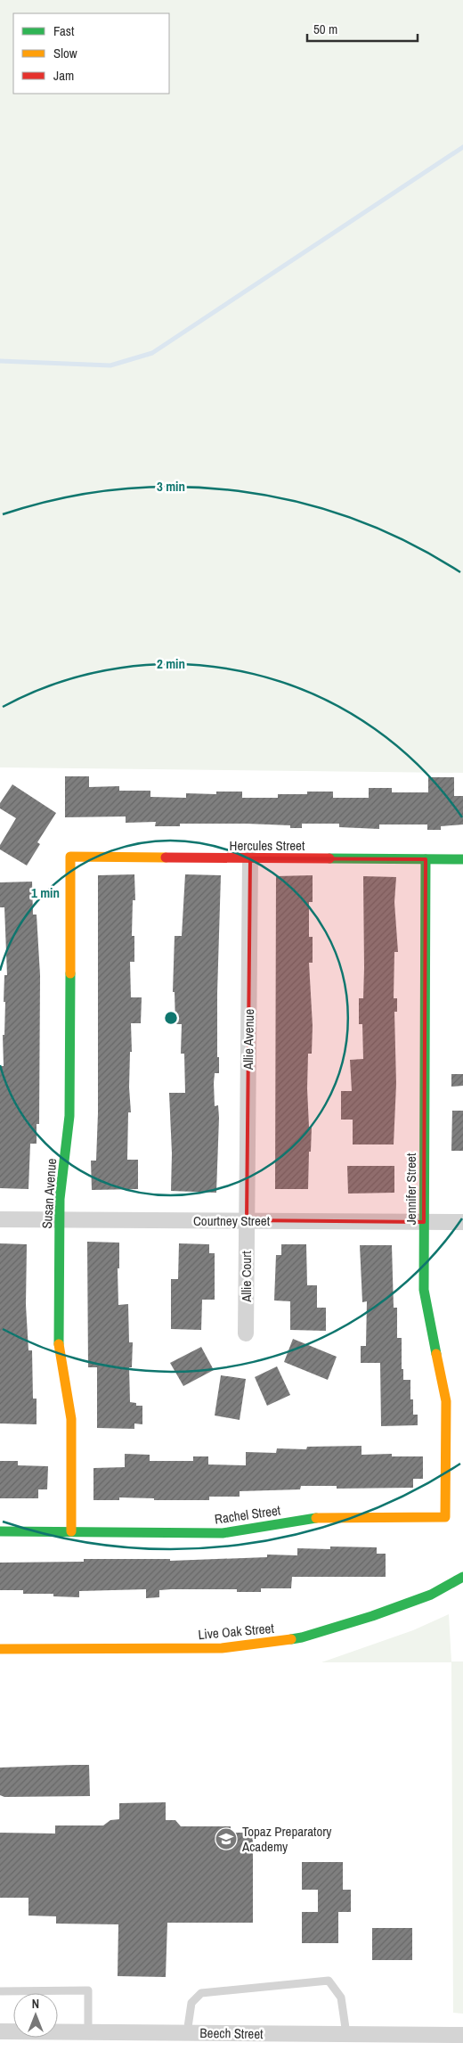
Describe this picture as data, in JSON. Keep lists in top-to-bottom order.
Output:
{
  "streets": {
    "street": [
      "Hercules Street",
      "Allie Avenue",
      "Jennifer Street",
      "Susan Avenue",
      "Courtney Street",
      "Allie Court",
      "Rachel Street",
      "Live Oak Street",
      "Beech Street"
    ]
  },
  "crossings": [
    ["Hercules Street", "Allie Avenue"],
    ["Hercules Street", "Jennifer Street"],
    ["Hercules Street", "Susan Avenue"],
    ["Allie Avenue", "Courtney Street"],
    ["Allie Avenue", "Allie Court"],
    ["Jennifer Street", "Courtney Street"],
    ["Jennifer Street", "Rachel Street"],
    ["Susan Avenue", "Courtney Street"],
    ["Susan Avenue", "Rachel Street"],
    ["Courtney Street", "Allie Court"]
  ],
  "places": {
    "school or university": ["Topaz Preparatory Academy"]
  },
  "legend": ["Fast", "Slow", "Jam"],
  "scale_bar": "50 m",
  "north": "top",
  "rings": ["3 min", "2 min", "1 min"]
}
